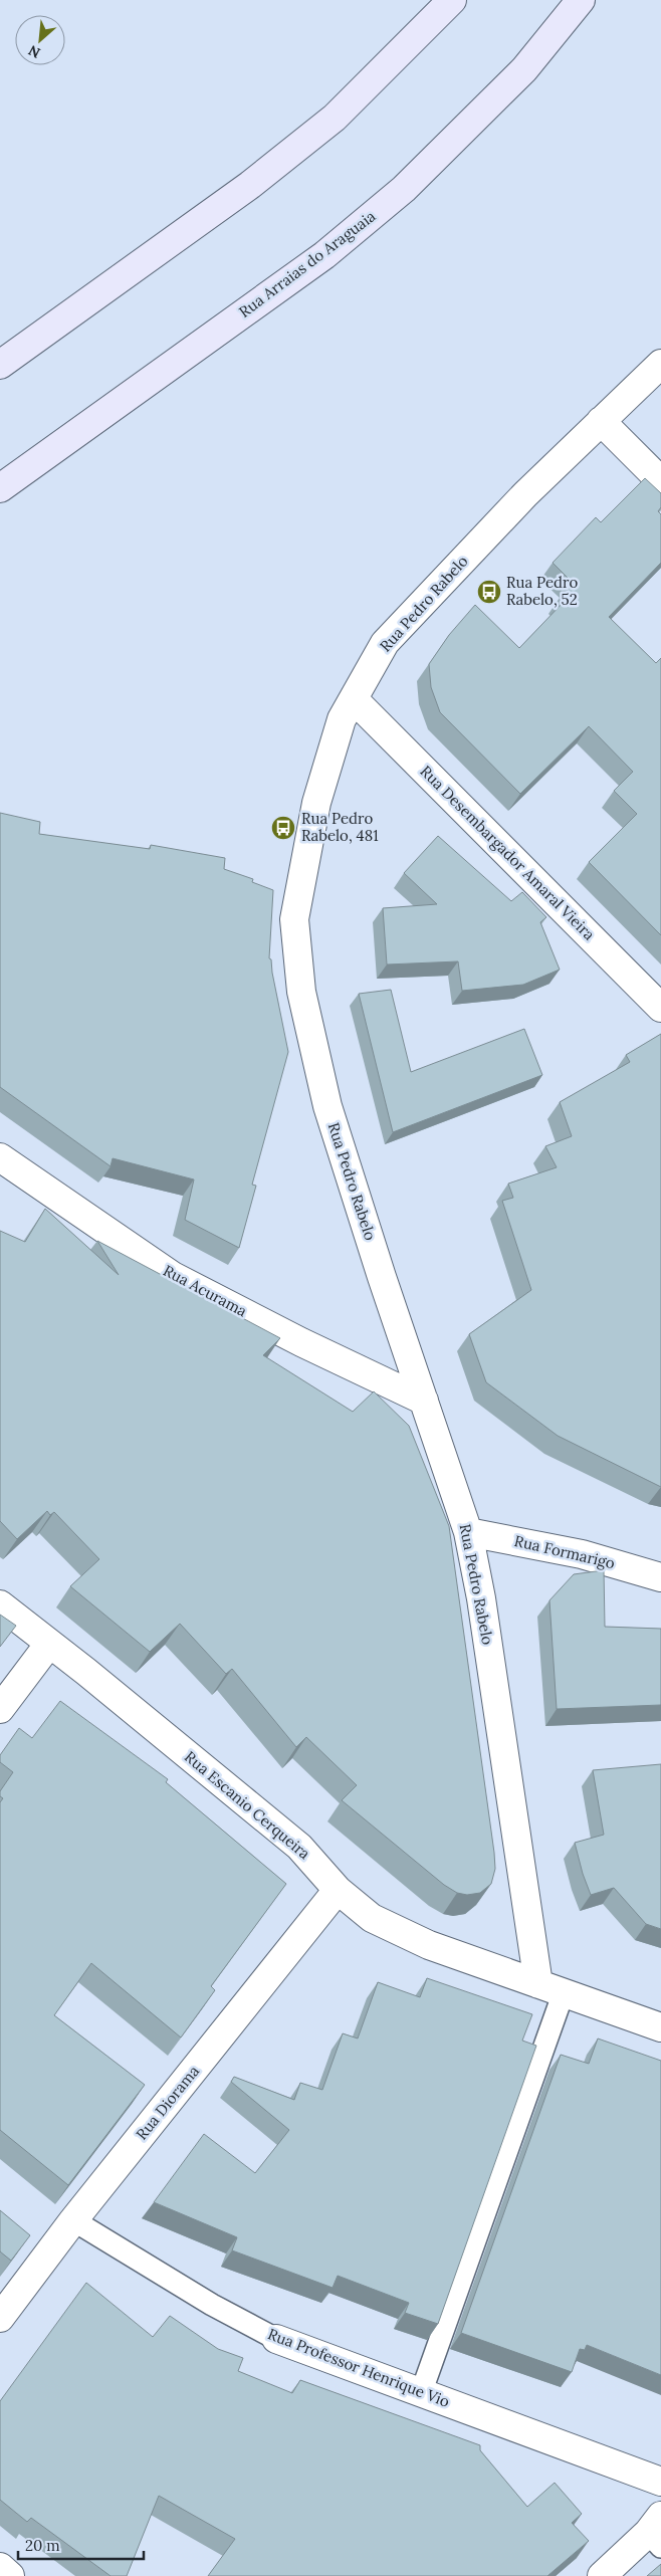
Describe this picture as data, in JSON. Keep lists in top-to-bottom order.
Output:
{
  "streets": {
    "main road": ["Rua Arraias do Araguaia"],
    "street": [
      "Rua Pedro Rabelo",
      "Rua Desembargador Amaral Vieira",
      "Rua Acurama",
      "Rua Formarigo",
      "Rua Escanio Cerqueira",
      "Rua Diorama",
      "Rua Professor Henrique Vio"
    ]
  },
  "crossings": [
    ["Rua Pedro Rabelo", "Rua Desembargador Amaral Vieira"],
    ["Rua Pedro Rabelo", "Rua Acurama"],
    ["Rua Pedro Rabelo", "Rua Formarigo"],
    ["Rua Pedro Rabelo", "Rua Escanio Cerqueira"],
    ["Rua Escanio Cerqueira", "Rua Diorama"],
    ["Rua Diorama", "Rua Professor Henrique Vio"]
  ],
  "places": {
    "bus stop": ["Rua Pedro Rabelo, 52", "Rua Pedro Rabelo, 481"]
  },
  "scale_bar": "20 m",
  "north": "bottom left"
}
